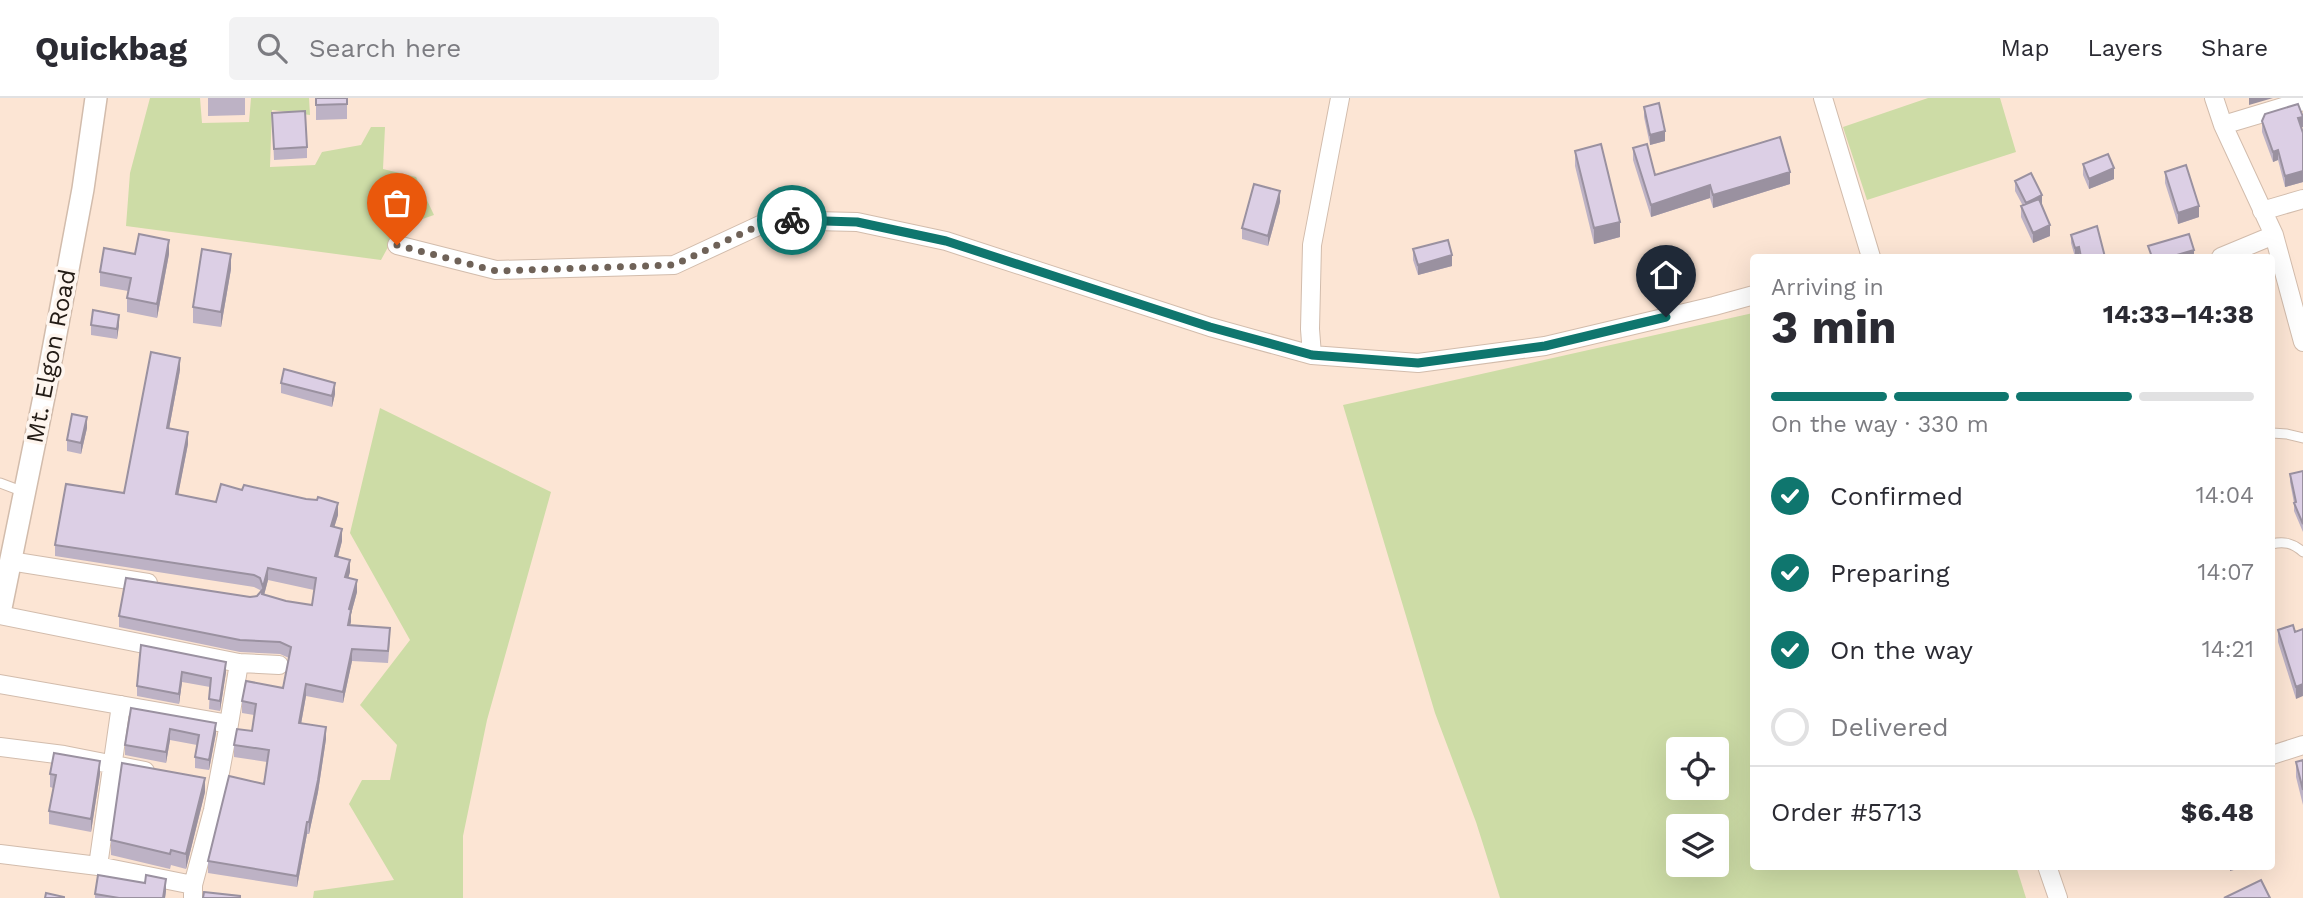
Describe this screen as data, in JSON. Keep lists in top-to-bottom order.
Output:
{
  "streets": {
    "street": ["Mt. Elgon Road"]
  },
  "page": {
    "header": "Quickbag",
    "search": "Search here",
    "nav": ["Map", "Layers", "Share"],
    "heading": ["3 min", "Arriving in", "14:33–14:38"],
    "panel": ["Order #5713", "$6.48"],
    "bar": "On the way · 330 m",
    "list": [
      ["Confirmed", "14:04"],
      ["Preparing", "14:07"],
      ["On the way", "14:21"],
      "Delivered"
    ]
  }
}
